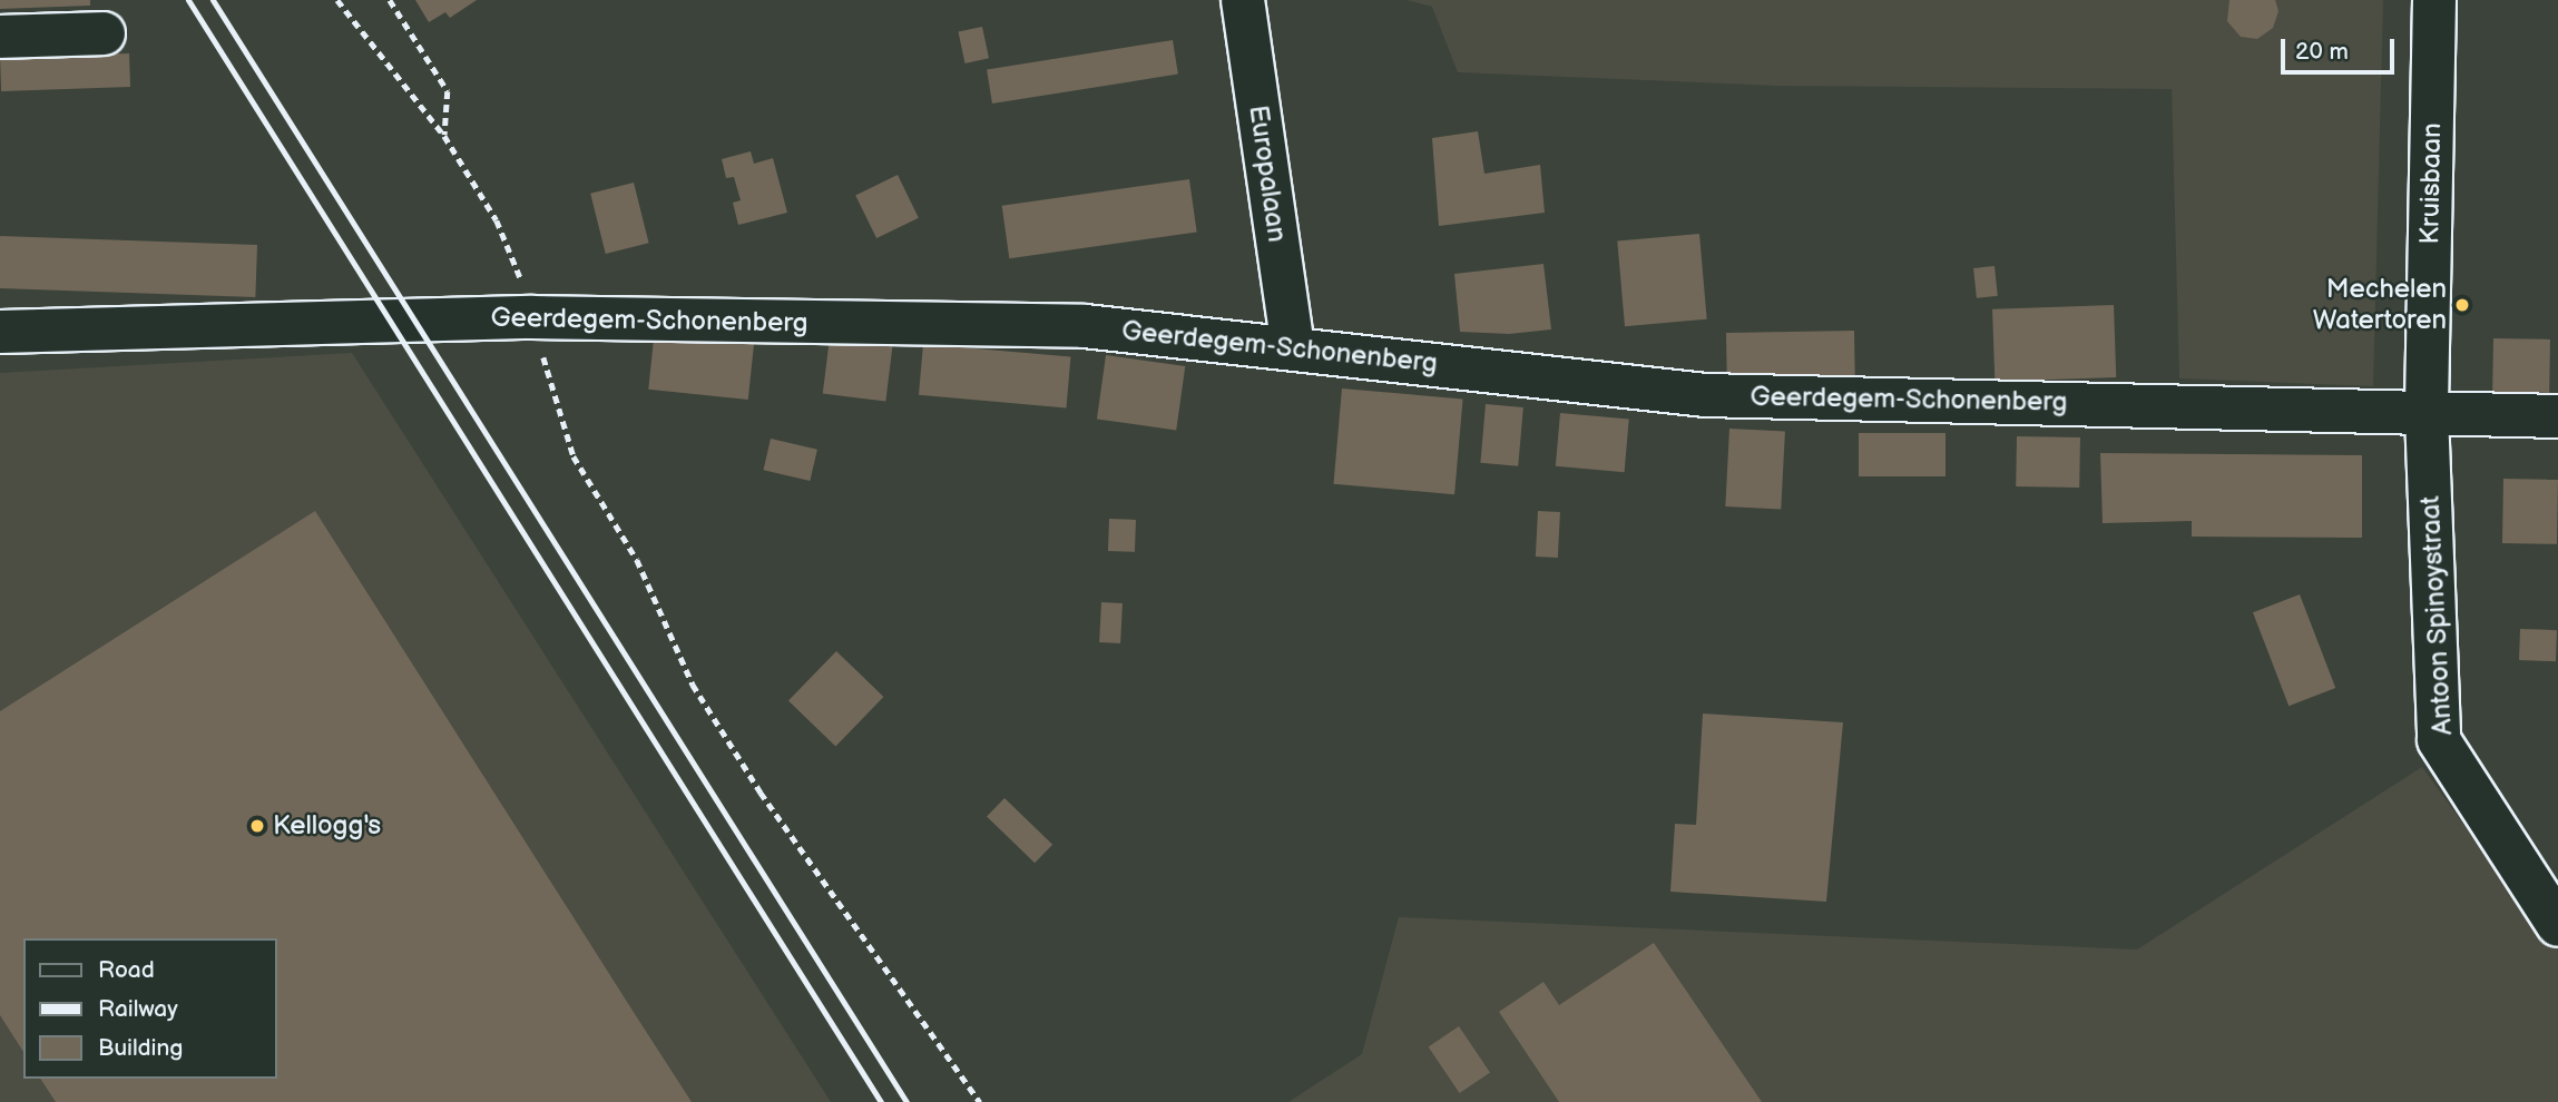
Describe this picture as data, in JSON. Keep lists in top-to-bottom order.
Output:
{
  "streets": {
    "street": [
      "Europalaan",
      "Kruisbaan",
      "Geerdegem-Schonenberg",
      "Antoon Spinoystraat"
    ]
  },
  "crossings": [
    ["Europalaan", "Geerdegem-Schonenberg"],
    ["Kruisbaan", "Geerdegem-Schonenberg"],
    ["Kruisbaan", "Antoon Spinoystraat"],
    ["Geerdegem-Schonenberg", "Antoon Spinoystraat"]
  ],
  "places": ["Mechelen Watertoren", "Kellogg's"],
  "legend": ["Road", "Railway", "Building"],
  "scale_bar": "20 m"
}
